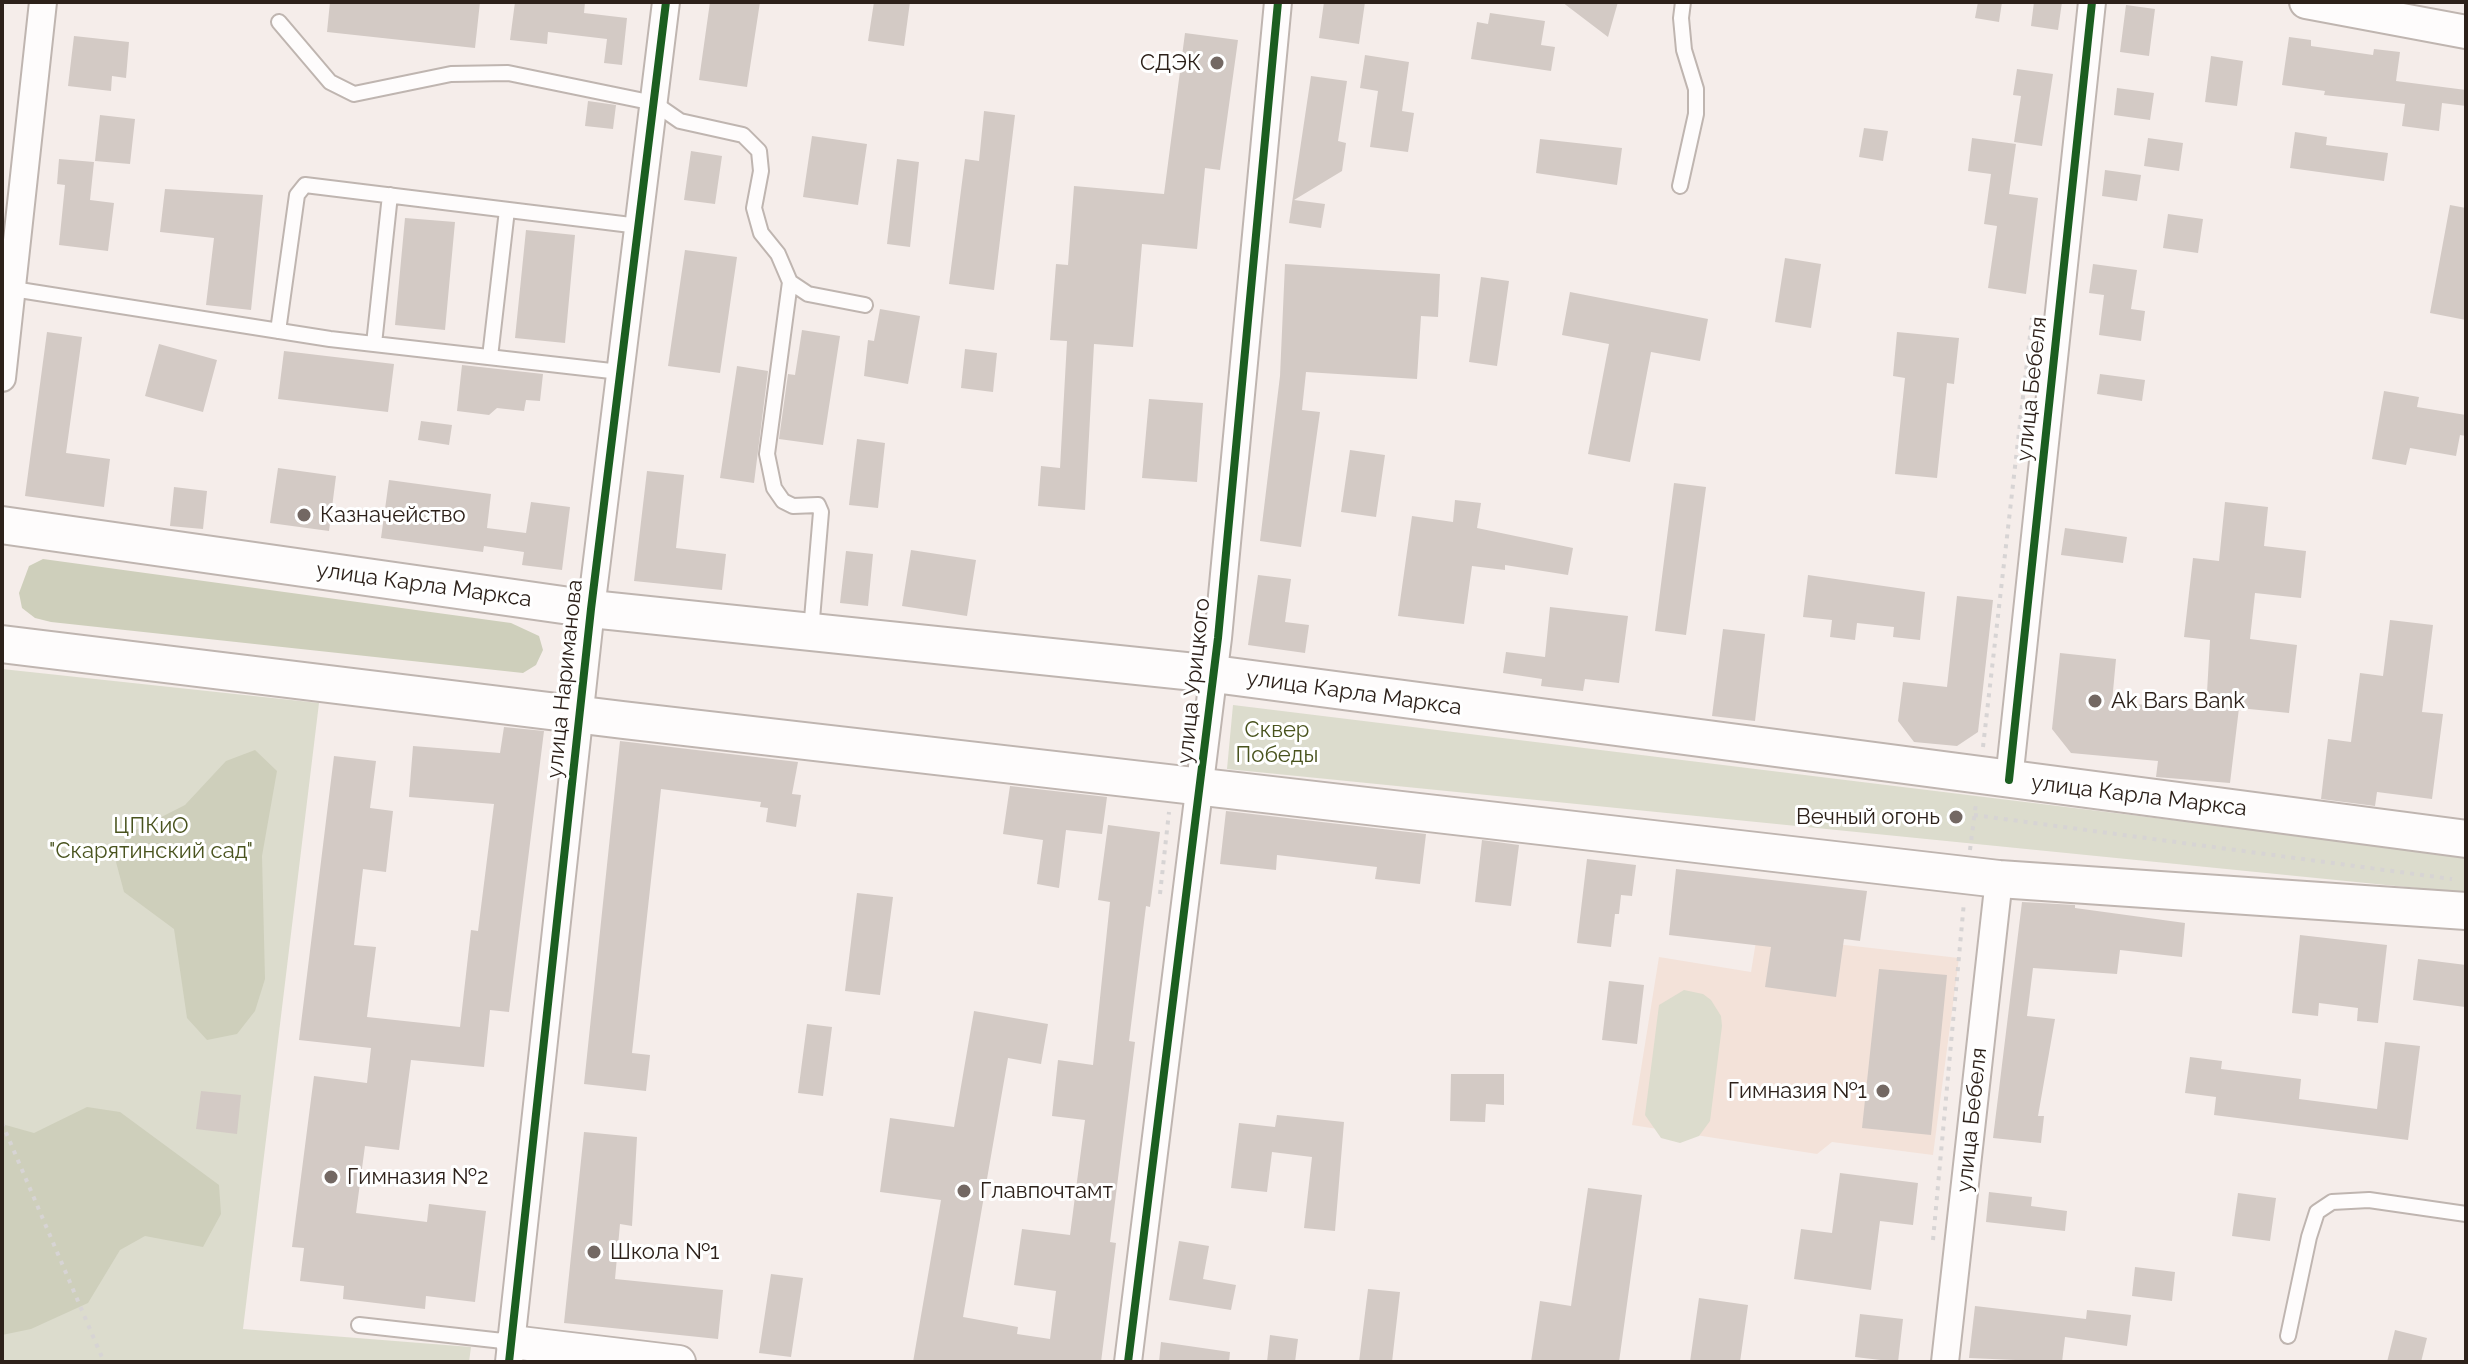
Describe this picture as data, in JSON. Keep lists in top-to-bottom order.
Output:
{
  "streets": {
    "main road": ["улица Карла Маркса"],
    "street": ["улица Бебеля", "улица Нариманова", "улица Урицкого"]
  },
  "crossings": [
    ["улица Бебеля", "улица Карла Маркса"],
    ["улица Карла Маркса", "улица Нариманова"],
    ["улица Карла Маркса", "улица Урицкого"]
  ],
  "parks": ["Сквер Победы", "ЦПКиО \"Скарятинский сад\""],
  "places": [
    "СДЭК",
    "Казначейство",
    "Ak Bars Bank",
    "Вечный огонь",
    "Гимназия №1",
    "Гимназия №2",
    "Главпочтамт",
    "Школа №1"
  ]
}
